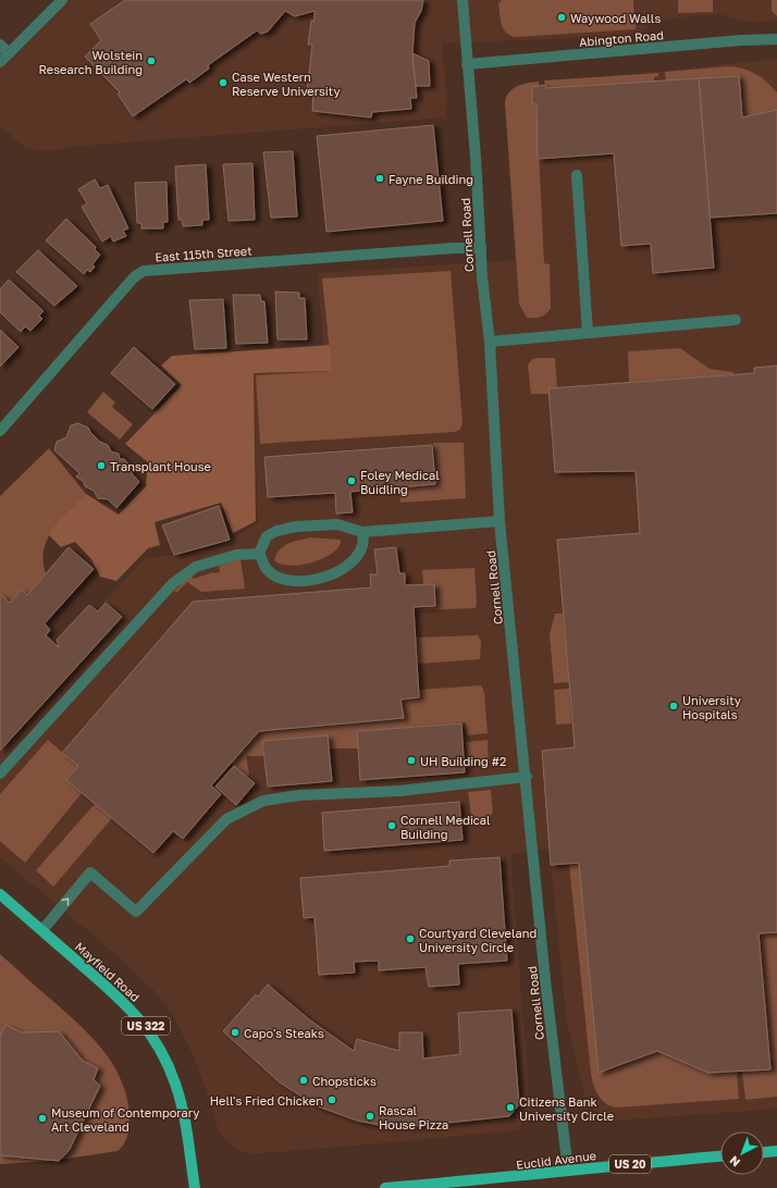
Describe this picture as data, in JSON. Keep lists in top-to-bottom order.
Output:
{
  "streets": {
    "main road": [
      "Mayfield Road",
      "US 322",
      "Euclid Avenue",
      "US 20"
    ],
    "street": ["Abington Road", "Cornell Road", "East 115th Street"]
  },
  "crossings": [
    ["Abington Road", "Cornell Road"],
    ["Cornell Road", "East 115th Street"],
    ["Cornell Road", "Euclid Avenue"]
  ],
  "places": [
    "Waywood Walls",
    "Wolstein Research Building",
    "Case Western Reserve University",
    "Fayne Building",
    "Transplant House",
    "Foley Medical Buidling",
    "University Hospitals",
    "UH Building #2",
    "Cornell Medical Building",
    "Courtyard Cleveland University Circle",
    "Capo's Steaks",
    "Chopsticks",
    "Hell's Fried Chicken",
    "Citizens Bank University Circle",
    "Rascal House Pizza",
    "Museum of Contemporary Art Cleveland"
  ],
  "north": "bottom left"
}
